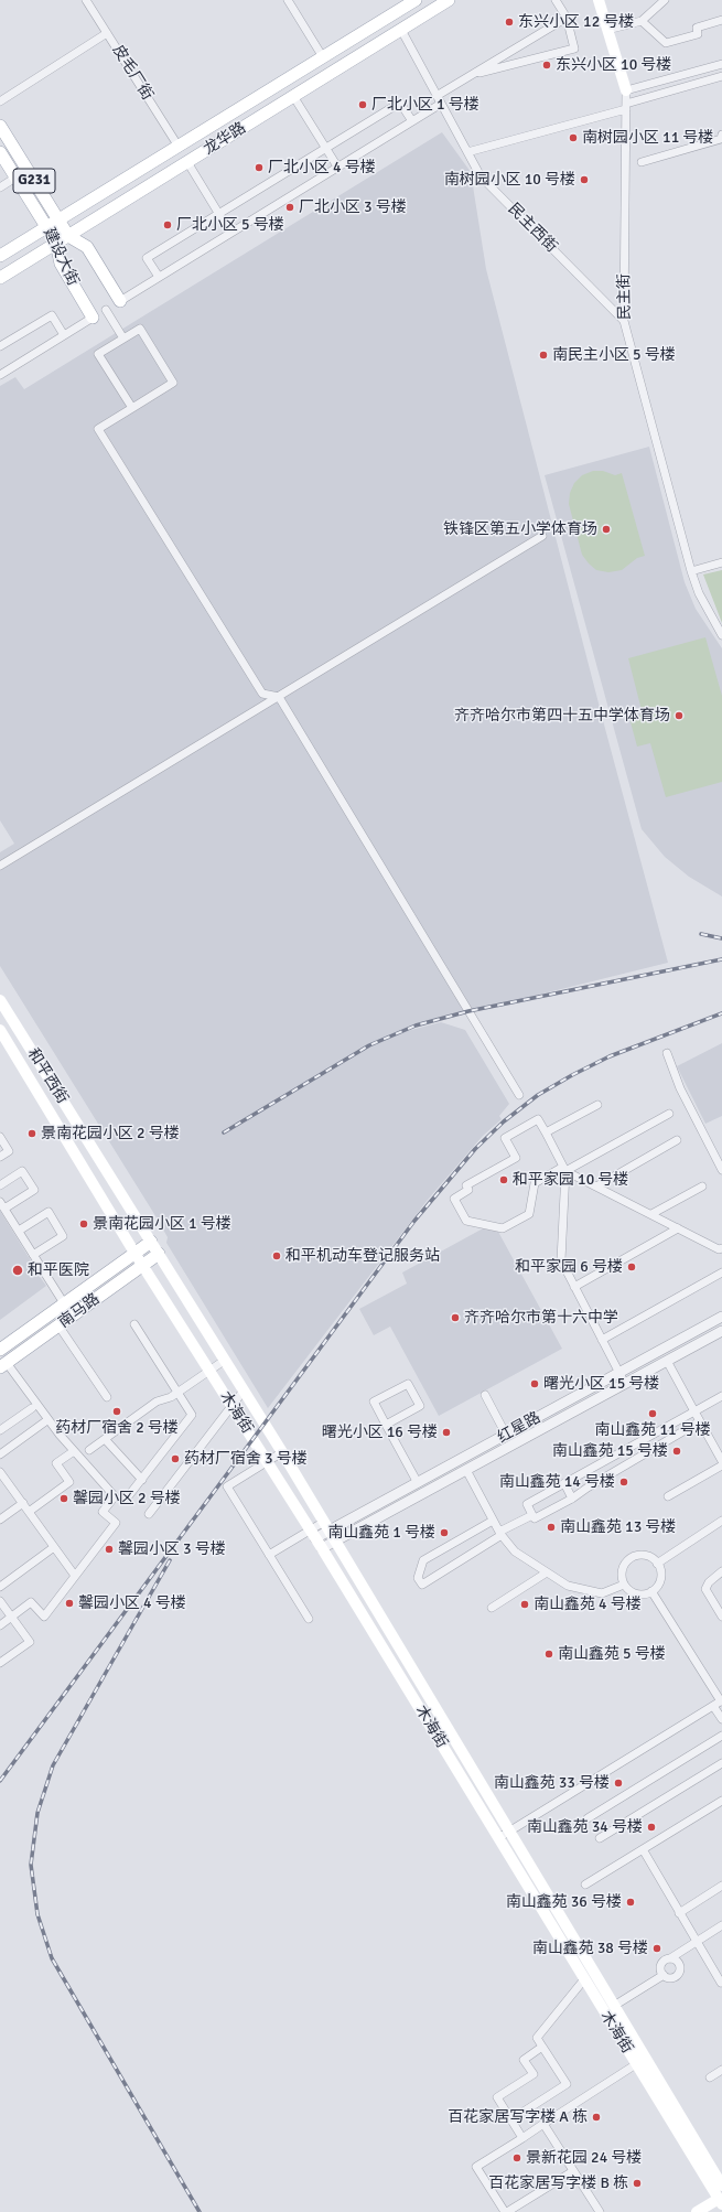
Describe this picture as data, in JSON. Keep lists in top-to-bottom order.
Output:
{
  "streets": {
    "main road": [
      "龙华路",
      "G231",
      "建设大街",
      "民主街",
      "和平西街",
      "南马路",
      "木海街"
    ],
    "street": ["皮毛厂街", "民主西街", "红星路"]
  },
  "crossings": [
    ["皮毛厂街", "龙华路"],
    ["龙华路", "民主西街"],
    ["龙华路", "建设大街"],
    ["民主西街", "民主街"],
    ["和平西街", "南马路"],
    ["和平西街", "木海街"],
    ["南马路", "木海街"],
    ["木海街", "红星路"]
  ],
  "places": [
    "东兴小区 12 号楼",
    "东兴小区 10 号楼",
    "厂北小区 1 号楼",
    "南树园小区 11 号楼",
    "厂北小区 4 号楼",
    "南树园小区 10 号楼",
    "厂北小区 3 号楼",
    "厂北小区 5 号楼",
    "南民主小区 5 号楼",
    "铁锋区第五小学体育场",
    "齐齐哈尔市第四十五中学体育场",
    "景南花园小区 2 号楼",
    "和平家园 10 号楼",
    "景南花园小区 1 号楼",
    "和平机动车登记服务站",
    "和平家园 6 号楼",
    "和平医院",
    "齐齐哈尔市第十六中学",
    "曙光小区 15 号楼",
    "药材厂宿舍 2 号楼",
    "南山鑫苑 11 号楼",
    "曙光小区 16 号楼",
    "南山鑫苑 15 号楼",
    "药材厂宿舍 3 号楼",
    "南山鑫苑 14 号楼",
    "馨园小区 2 号楼",
    "南山鑫苑 13 号楼",
    "南山鑫苑 1 号楼",
    "馨园小区 3 号楼",
    "馨园小区 4 号楼",
    "南山鑫苑 4 号楼",
    "南山鑫苑 5 号楼",
    "南山鑫苑 33 号楼",
    "南山鑫苑 34 号楼",
    "南山鑫苑 36 号楼",
    "南山鑫苑 38 号楼",
    "百花家居写字楼 A 栋",
    "景新花园 24 号楼",
    "百花家居写字楼 B 栋"
  ]
}
